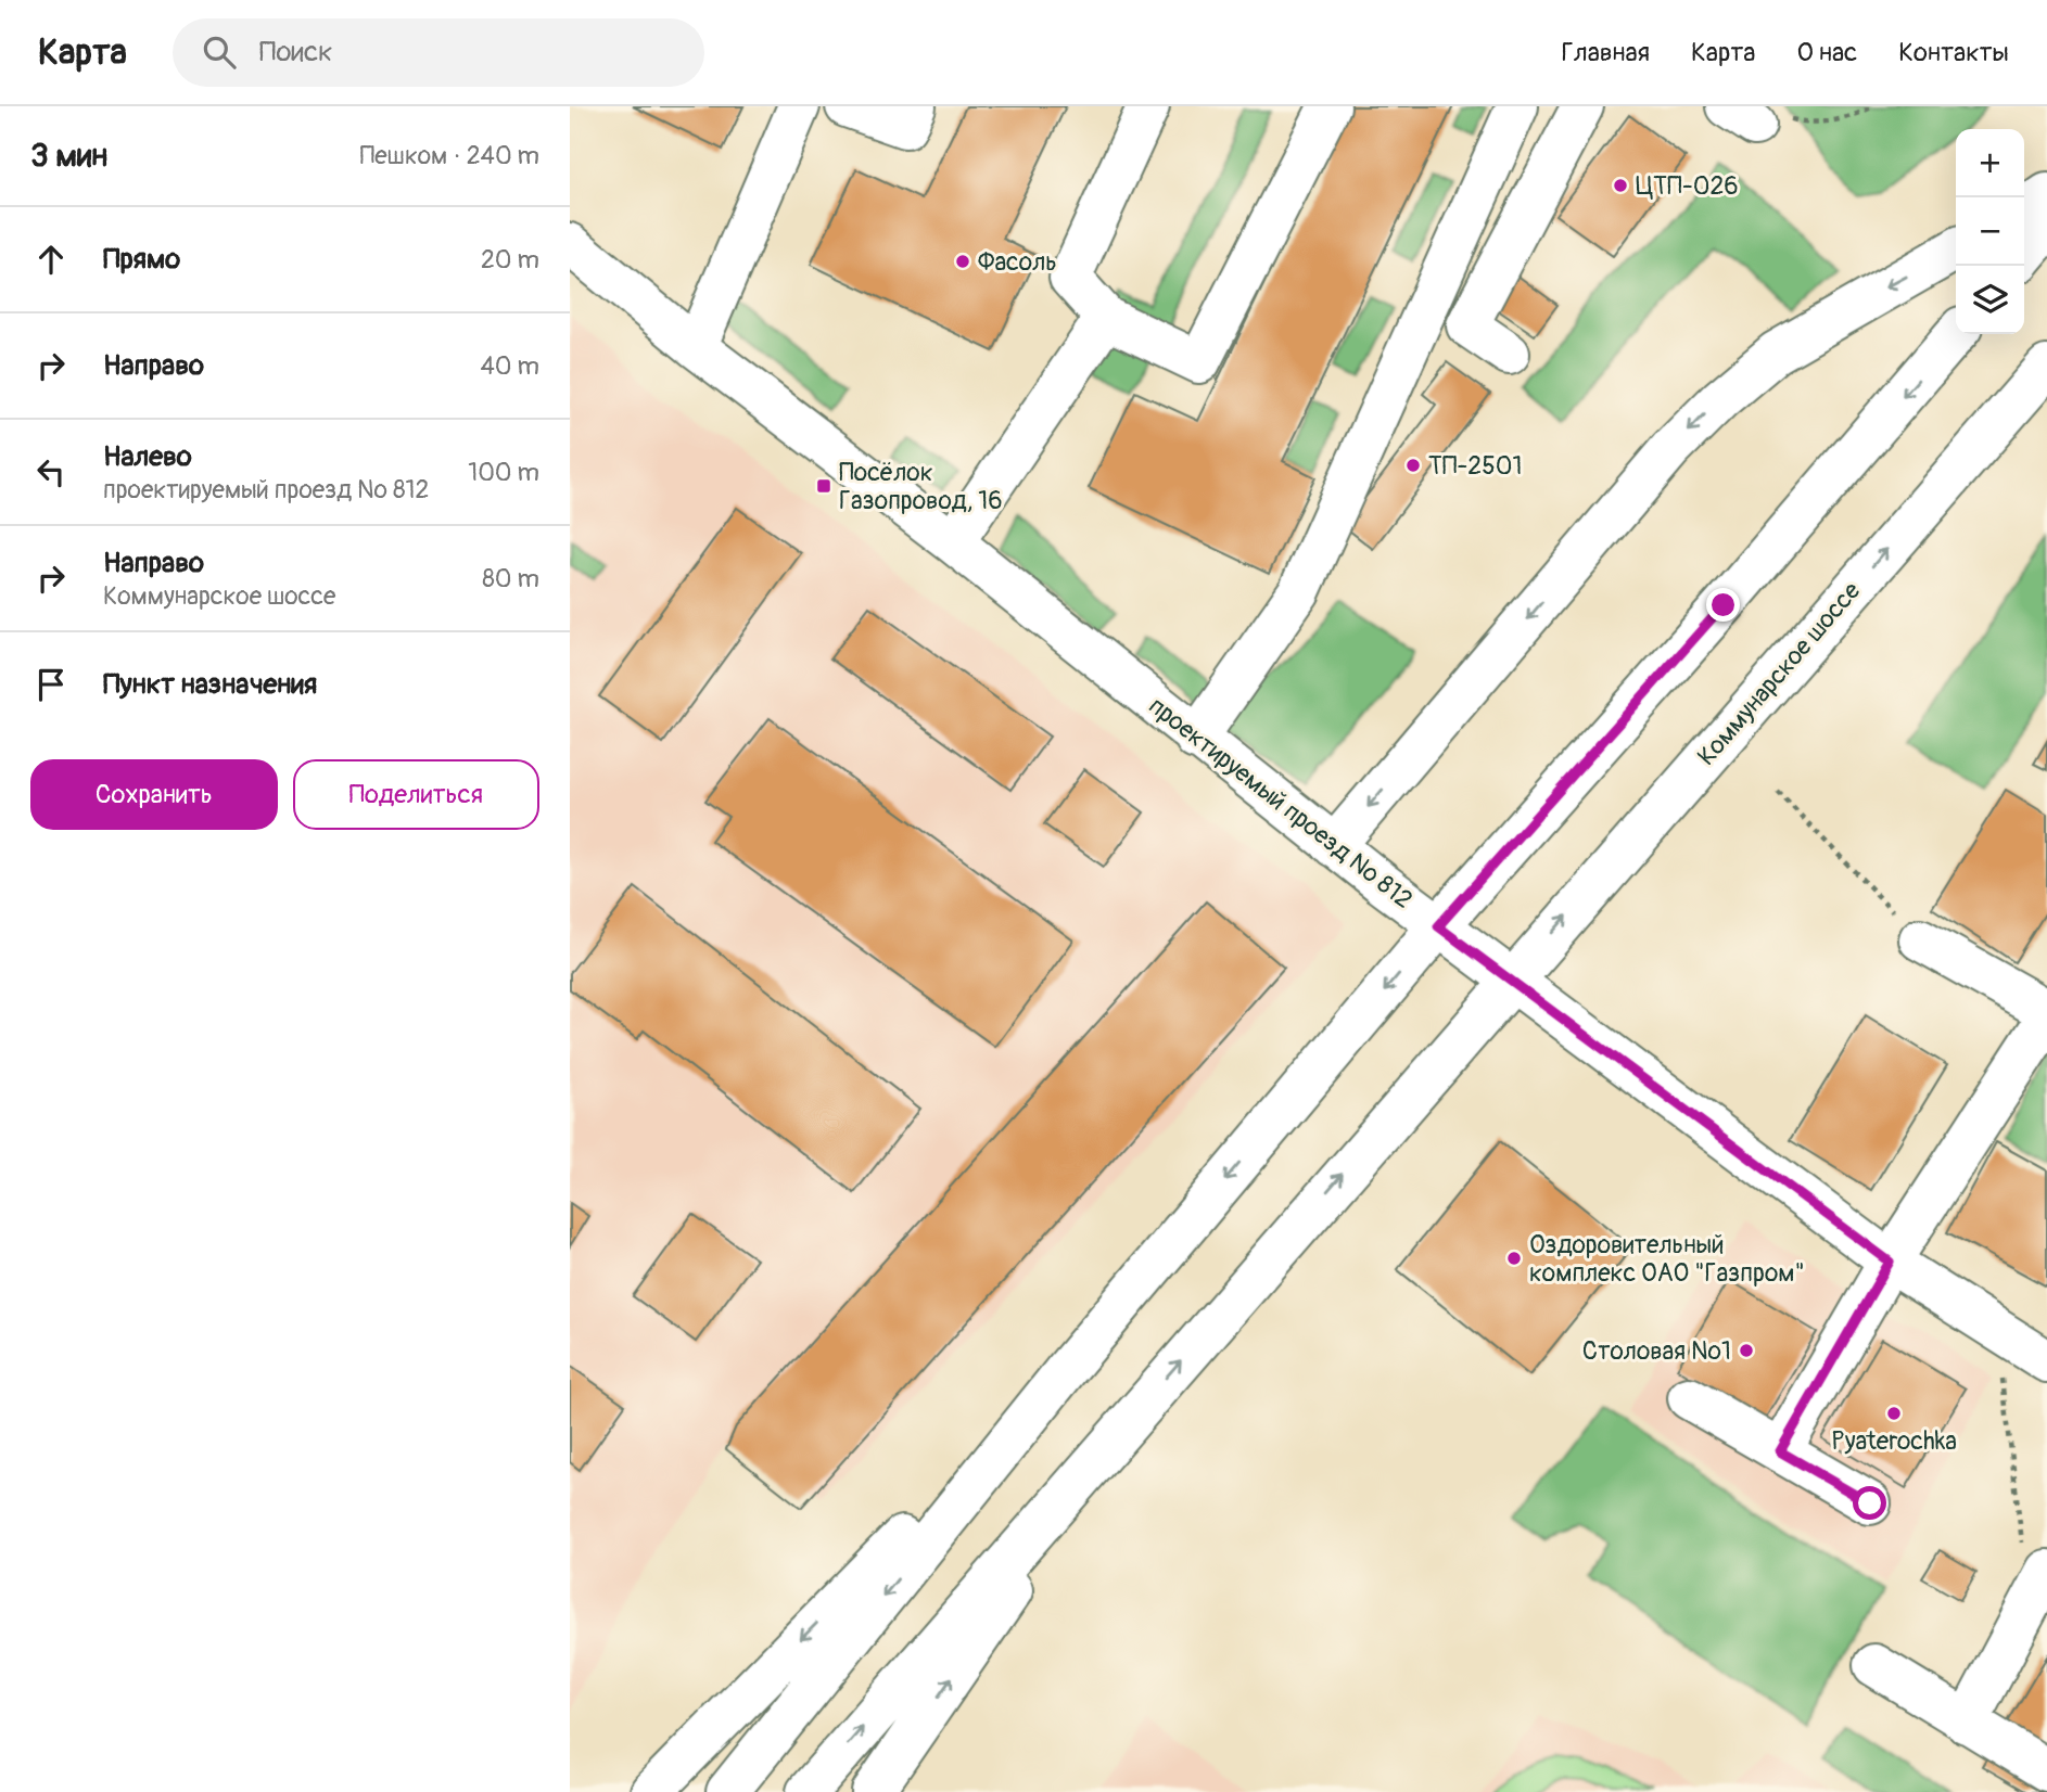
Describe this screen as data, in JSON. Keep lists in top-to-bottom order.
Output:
{
  "streets": {
    "main road": ["Коммунарское шоссе", "проектируемый проезд № 812"]
  },
  "crossings": [
    ["Коммунарское шоссе", "проектируемый проезд № 812"]
  ],
  "places": {
    "other": [
      "ЦТП-026",
      "Фасоль",
      "ТП-2501",
      "Оздоровительный комплекс ОАО \"Газпром\"",
      "Столовая №1",
      "Pyaterochka"
    ],
    "transit": ["Посёлок Газопровод, 16"]
  },
  "page": {
    "header": "Карта",
    "search": "Поиск",
    "nav": [
      "Главная",
      "Карта",
      "О нас",
      "Контакты"
    ],
    "heading": ["3 мин", "Пешком · 240 m"],
    "map_buttons": ["+", "−"],
    "list": [
      ["Прямо", "20 m"],
      ["Направо", "40 m"],
      ["Налево", "проектируемый проезд № 812", "100 m"],
      ["Направо", "Коммунарское шоссе", "80 m"],
      "Пункт назначения"
    ],
    "buttons": ["Сохранить", "Поделиться"]
  }
}
